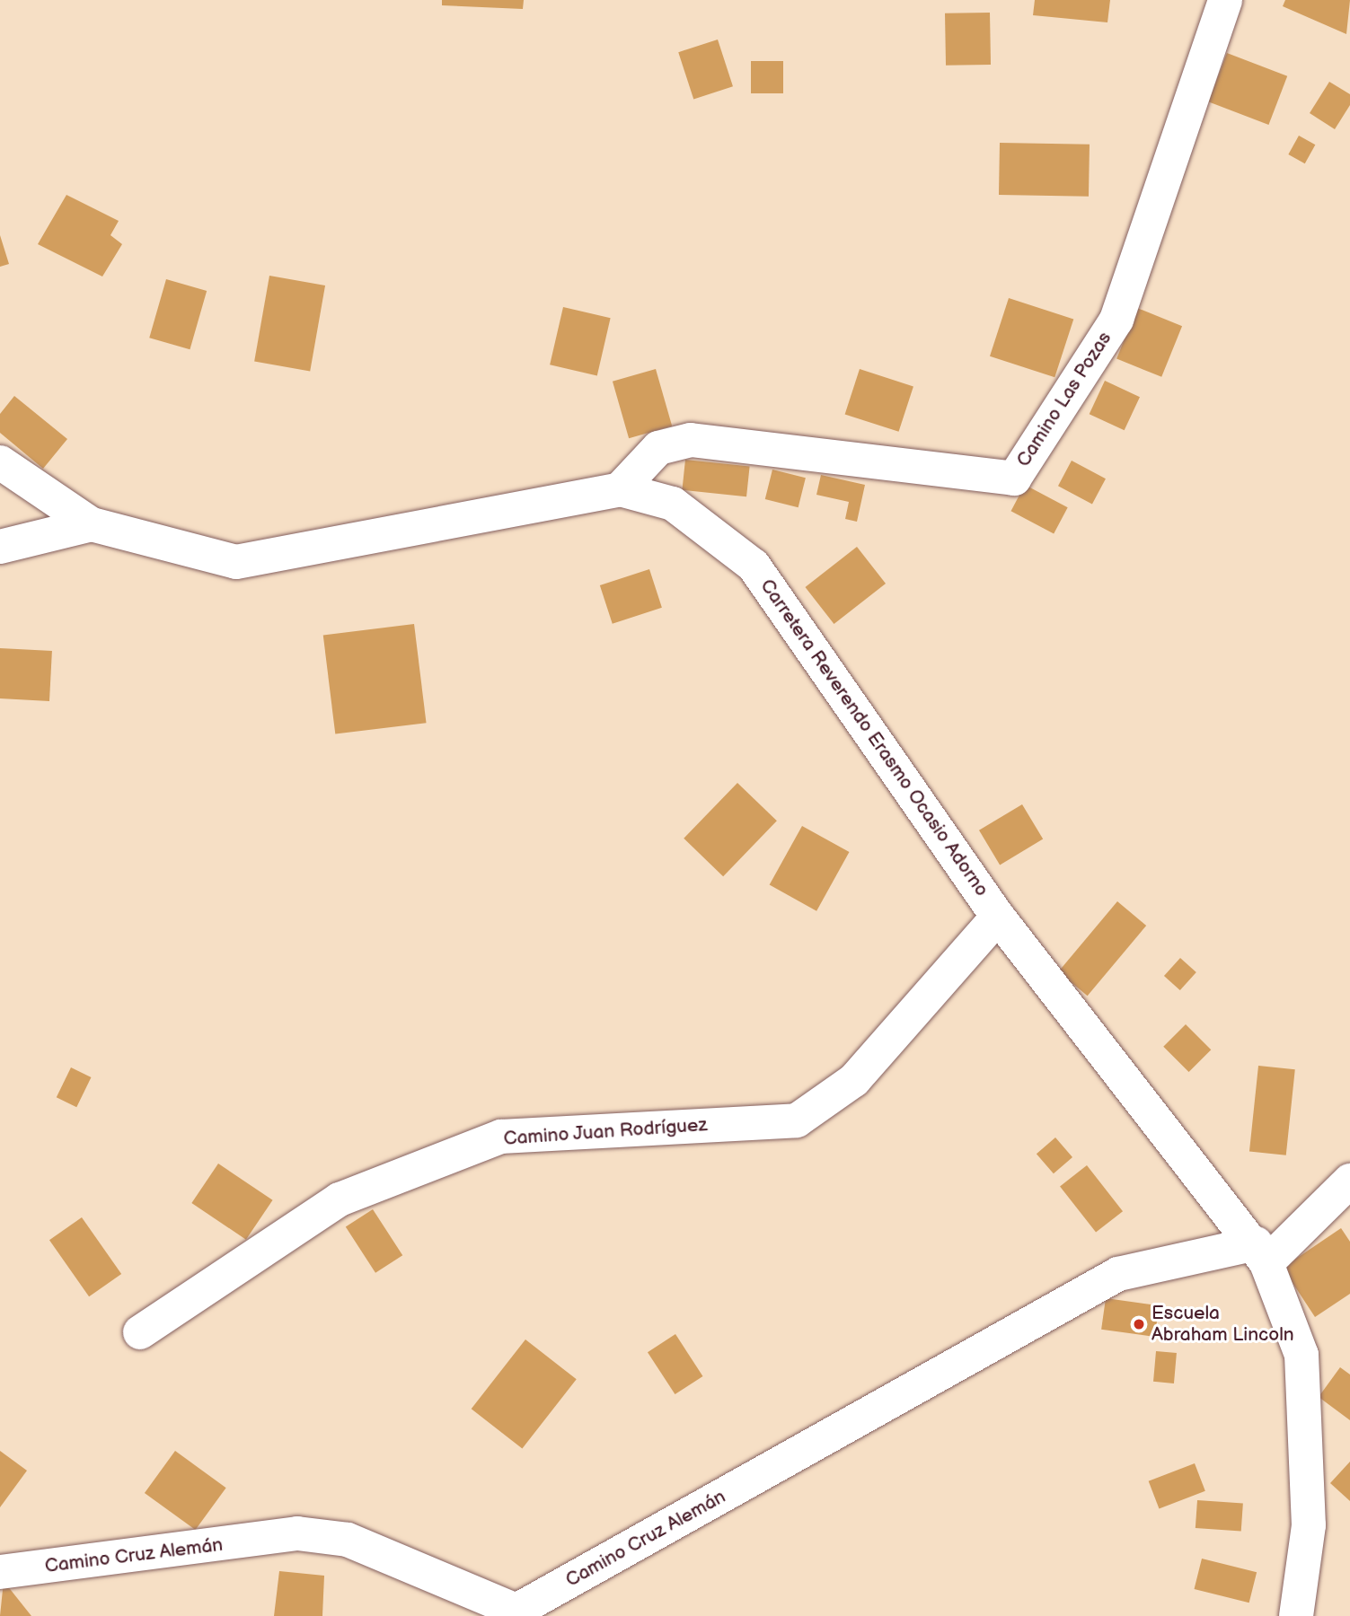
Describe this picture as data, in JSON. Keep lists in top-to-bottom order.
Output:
{
  "streets": {
    "street": [
      "Camino Las Pozas",
      "Carretera Reverendo Erasmo Ocasio Adorno",
      "Camino Juan Rodríguez",
      "Camino Cruz Alemán"
    ]
  },
  "crossings": [
    ["Camino Las Pozas", "Carretera Reverendo Erasmo Ocasio Adorno"],
    ["Carretera Reverendo Erasmo Ocasio Adorno", "Camino Juan Rodríguez"],
    ["Carretera Reverendo Erasmo Ocasio Adorno", "Camino Cruz Alemán"]
  ],
  "places": ["Escuela Abraham Lincoln"]
}
